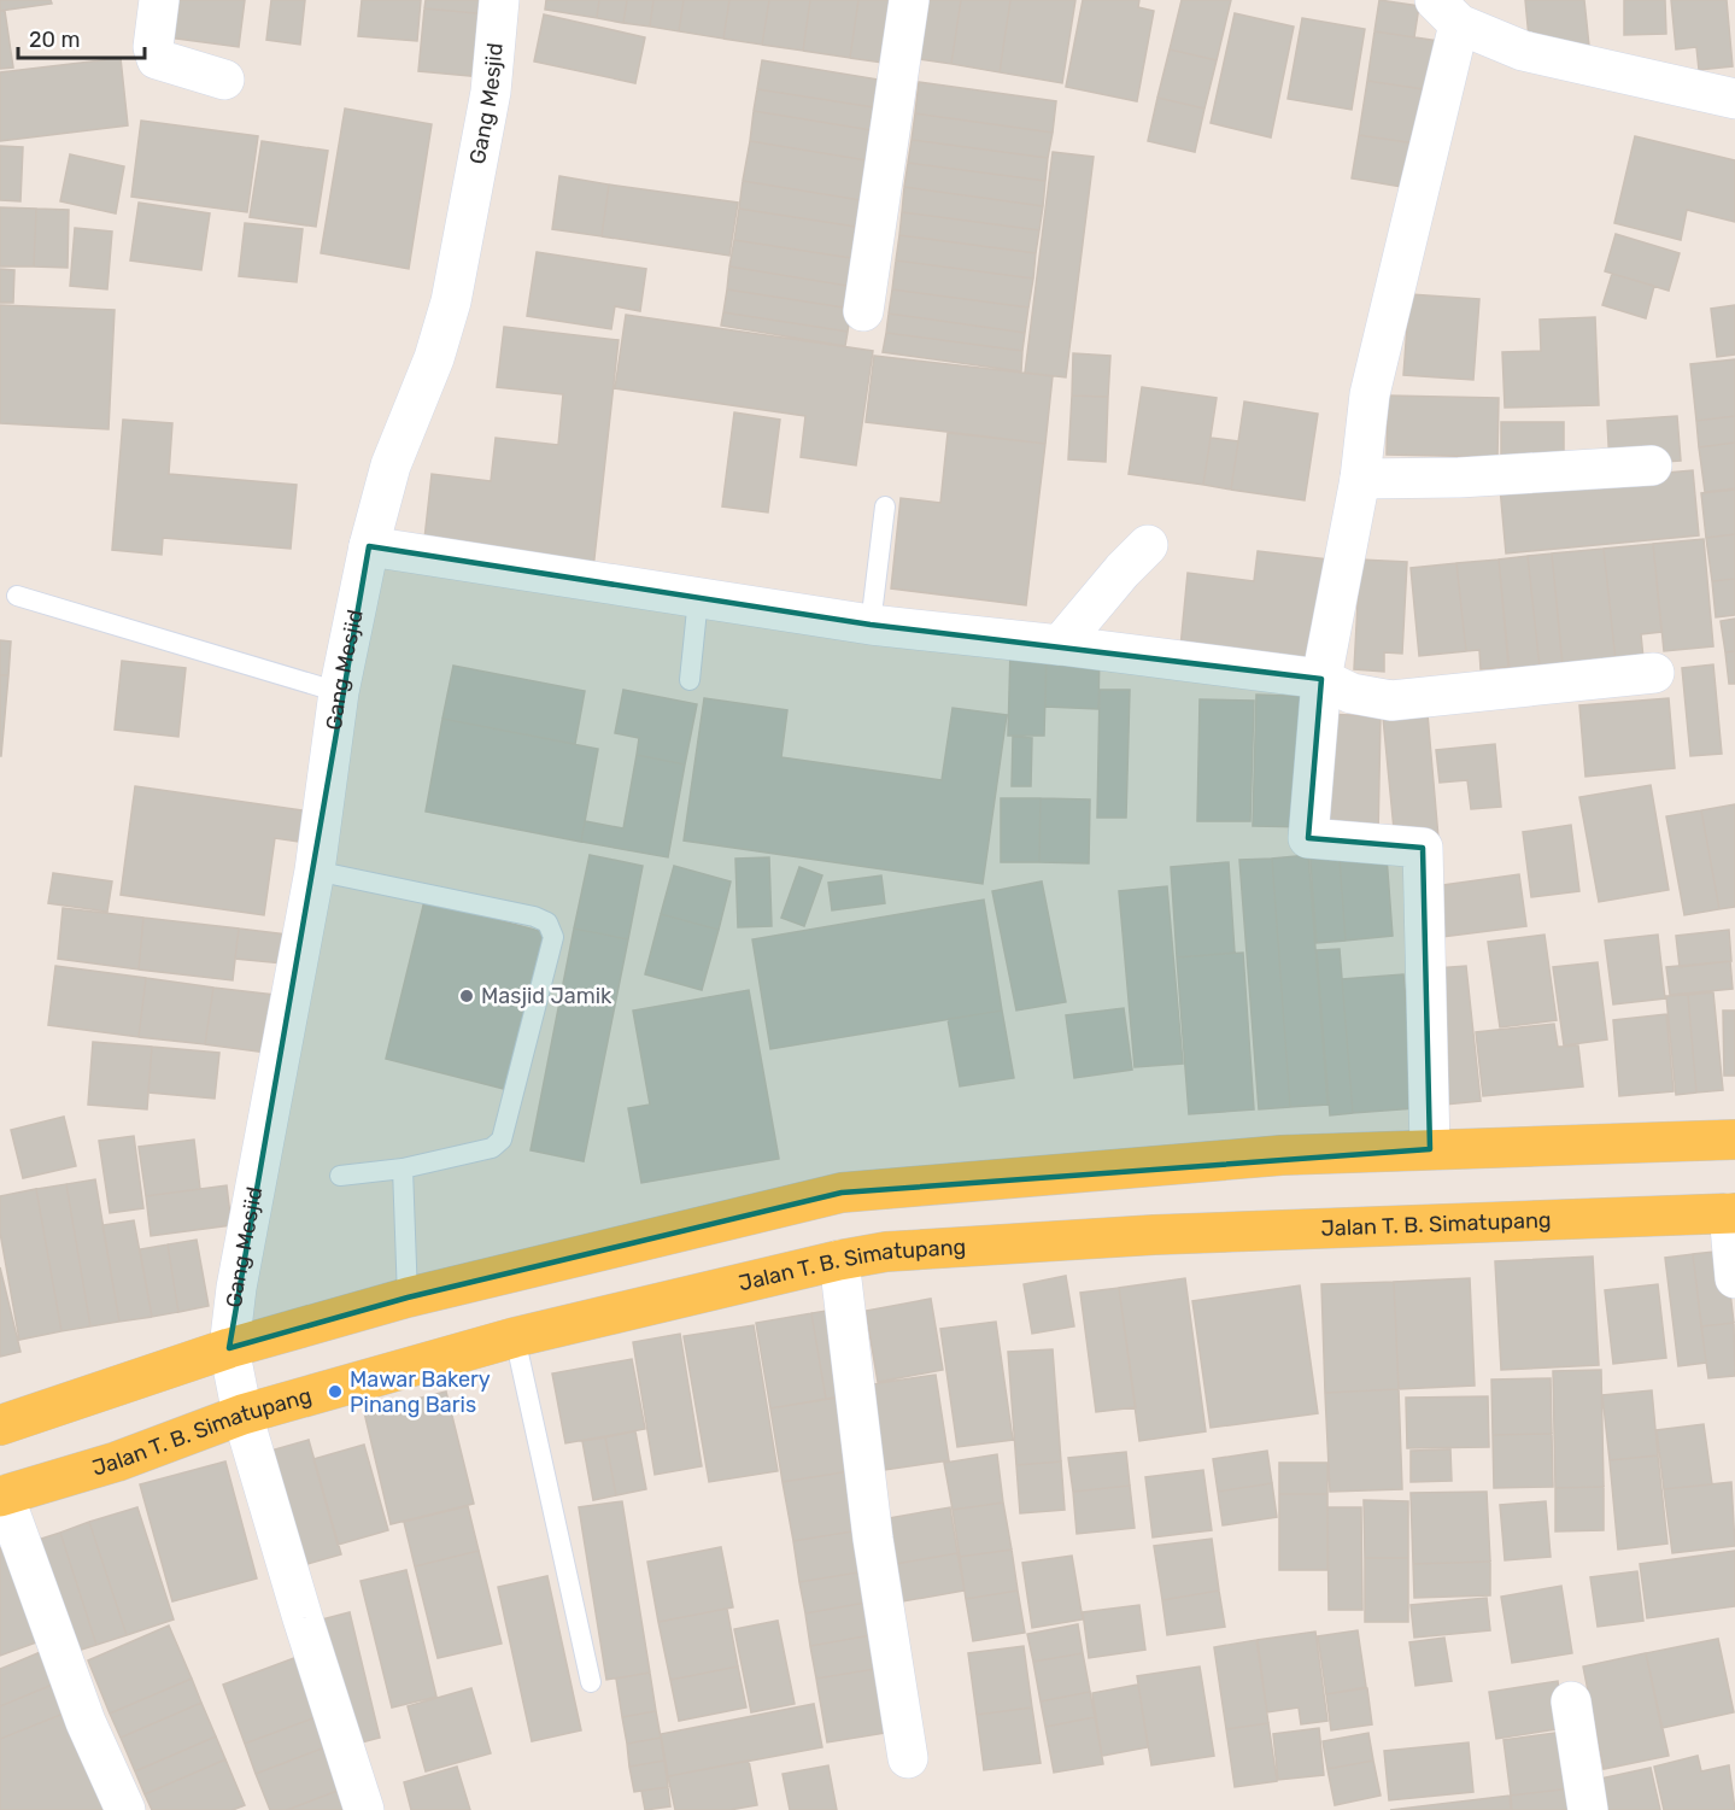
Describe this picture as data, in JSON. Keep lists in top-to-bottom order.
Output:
{
  "streets": {
    "main road": ["Jalan T. B. Simatupang"],
    "street": ["Gang Mesjid"]
  },
  "crossings": [
    ["Gang Mesjid", "Jalan T. B. Simatupang"]
  ],
  "places": ["Masjid Jamik", "Mawar Bakery Pinang Baris"],
  "scale_bar": "20 m"
}
